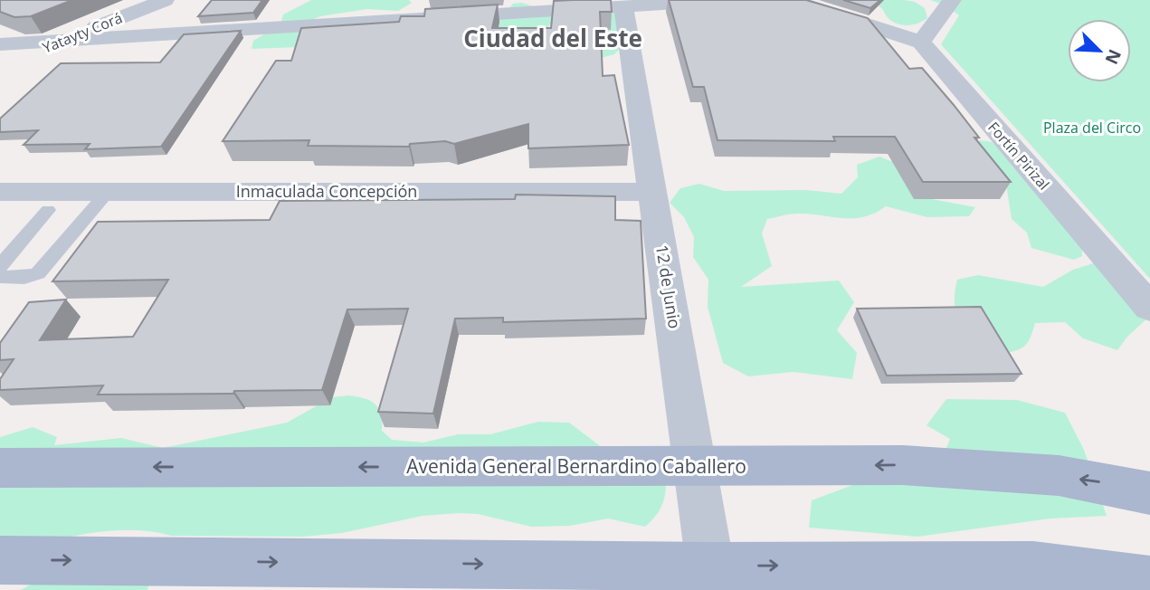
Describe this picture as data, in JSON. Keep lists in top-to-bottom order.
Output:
{
  "streets": {
    "main road": ["Avenida General Bernardino Caballero"],
    "street": [
      "Yatayty Corá",
      "Fortín Pirizal",
      "Inmaculada Concepción",
      "12 de Junio"
    ]
  },
  "crossings": [
    ["Inmaculada Concepción", "12 de Junio"],
    ["12 de Junio", "Avenida General Bernardino Caballero"]
  ],
  "districts": ["Ciudad del Este"],
  "parks": ["Plaza del Circo"],
  "north": "bottom right"
}
